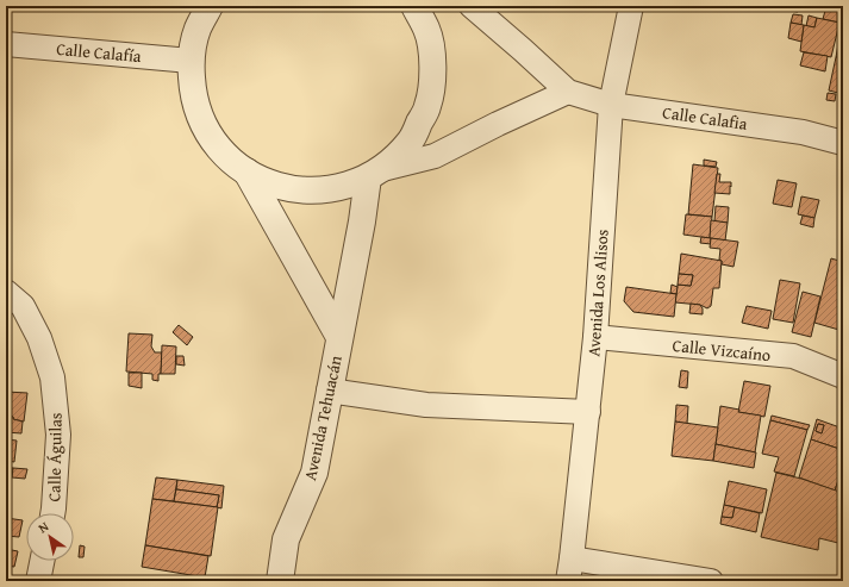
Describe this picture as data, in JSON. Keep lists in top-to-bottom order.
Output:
{
  "streets": {
    "street": [
      "Calle Calafía",
      "Calle Calafia",
      "Avenida Los Alisos",
      "Calle Vizcaíno",
      "Avenida Tehuacán",
      "Calle Águilas"
    ]
  },
  "crossings": [
    ["Calle Calafia", "Avenida Los Alisos"],
    ["Avenida Los Alisos", "Calle Vizcaíno"]
  ],
  "north": "top left"
}
